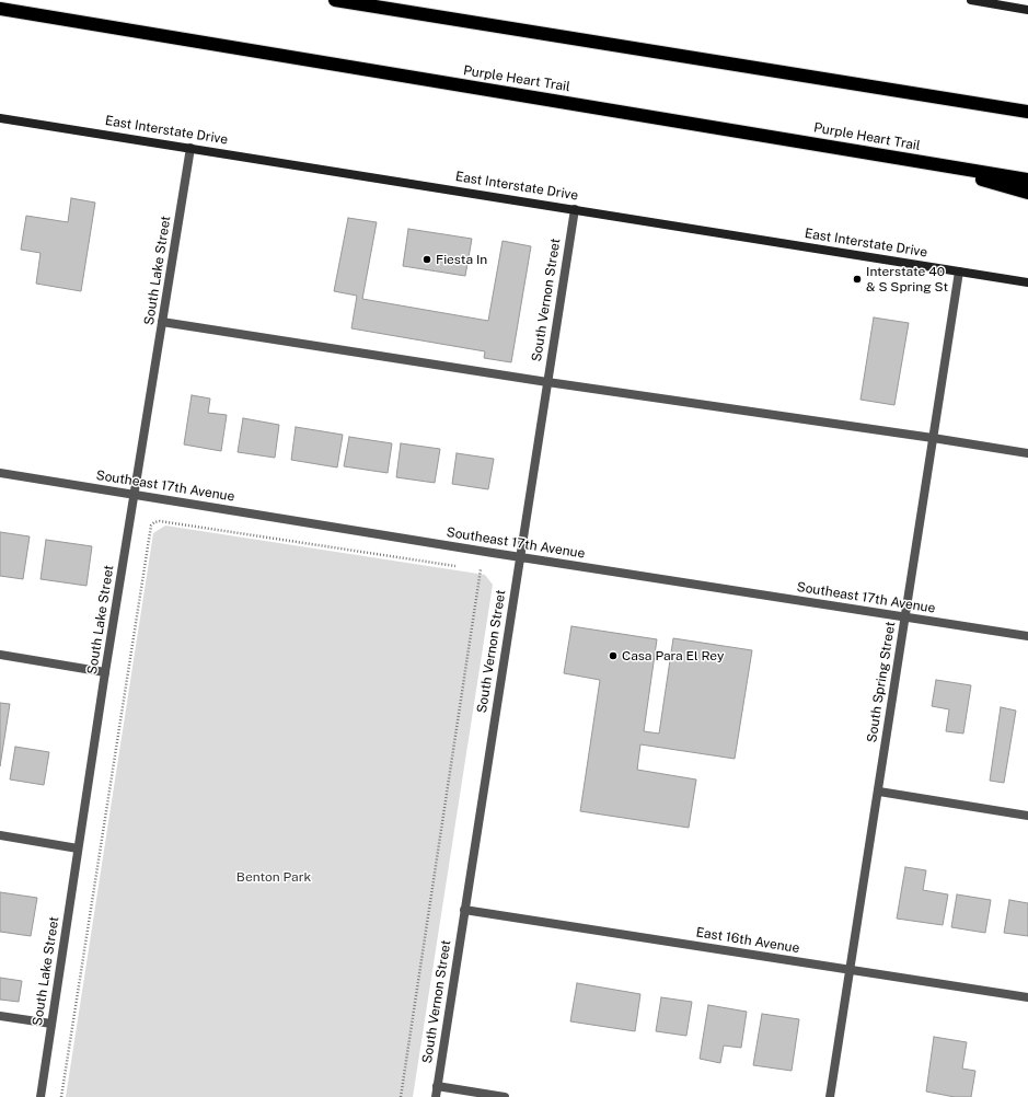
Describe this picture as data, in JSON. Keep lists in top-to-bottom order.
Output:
{
  "streets": {
    "highway": ["Purple Heart Trail"],
    "main road": ["East Interstate Drive"],
    "street": [
      "South Lake Street",
      "South Vernon Street",
      "Southeast 17th Avenue",
      "South Spring Street",
      "East 16th Avenue"
    ]
  },
  "crossings": [
    ["East Interstate Drive", "South Lake Street"],
    ["East Interstate Drive", "South Vernon Street"],
    ["East Interstate Drive", "South Spring Street"],
    ["South Lake Street", "Southeast 17th Avenue"],
    ["South Vernon Street", "Southeast 17th Avenue"],
    ["South Vernon Street", "East 16th Avenue"],
    ["Southeast 17th Avenue", "South Spring Street"],
    ["South Spring Street", "East 16th Avenue"]
  ],
  "parks": ["Benton Park"],
  "places": ["Fiesta In", "Interstate 40 & S Spring St", "Casa Para El Rey"]
}
